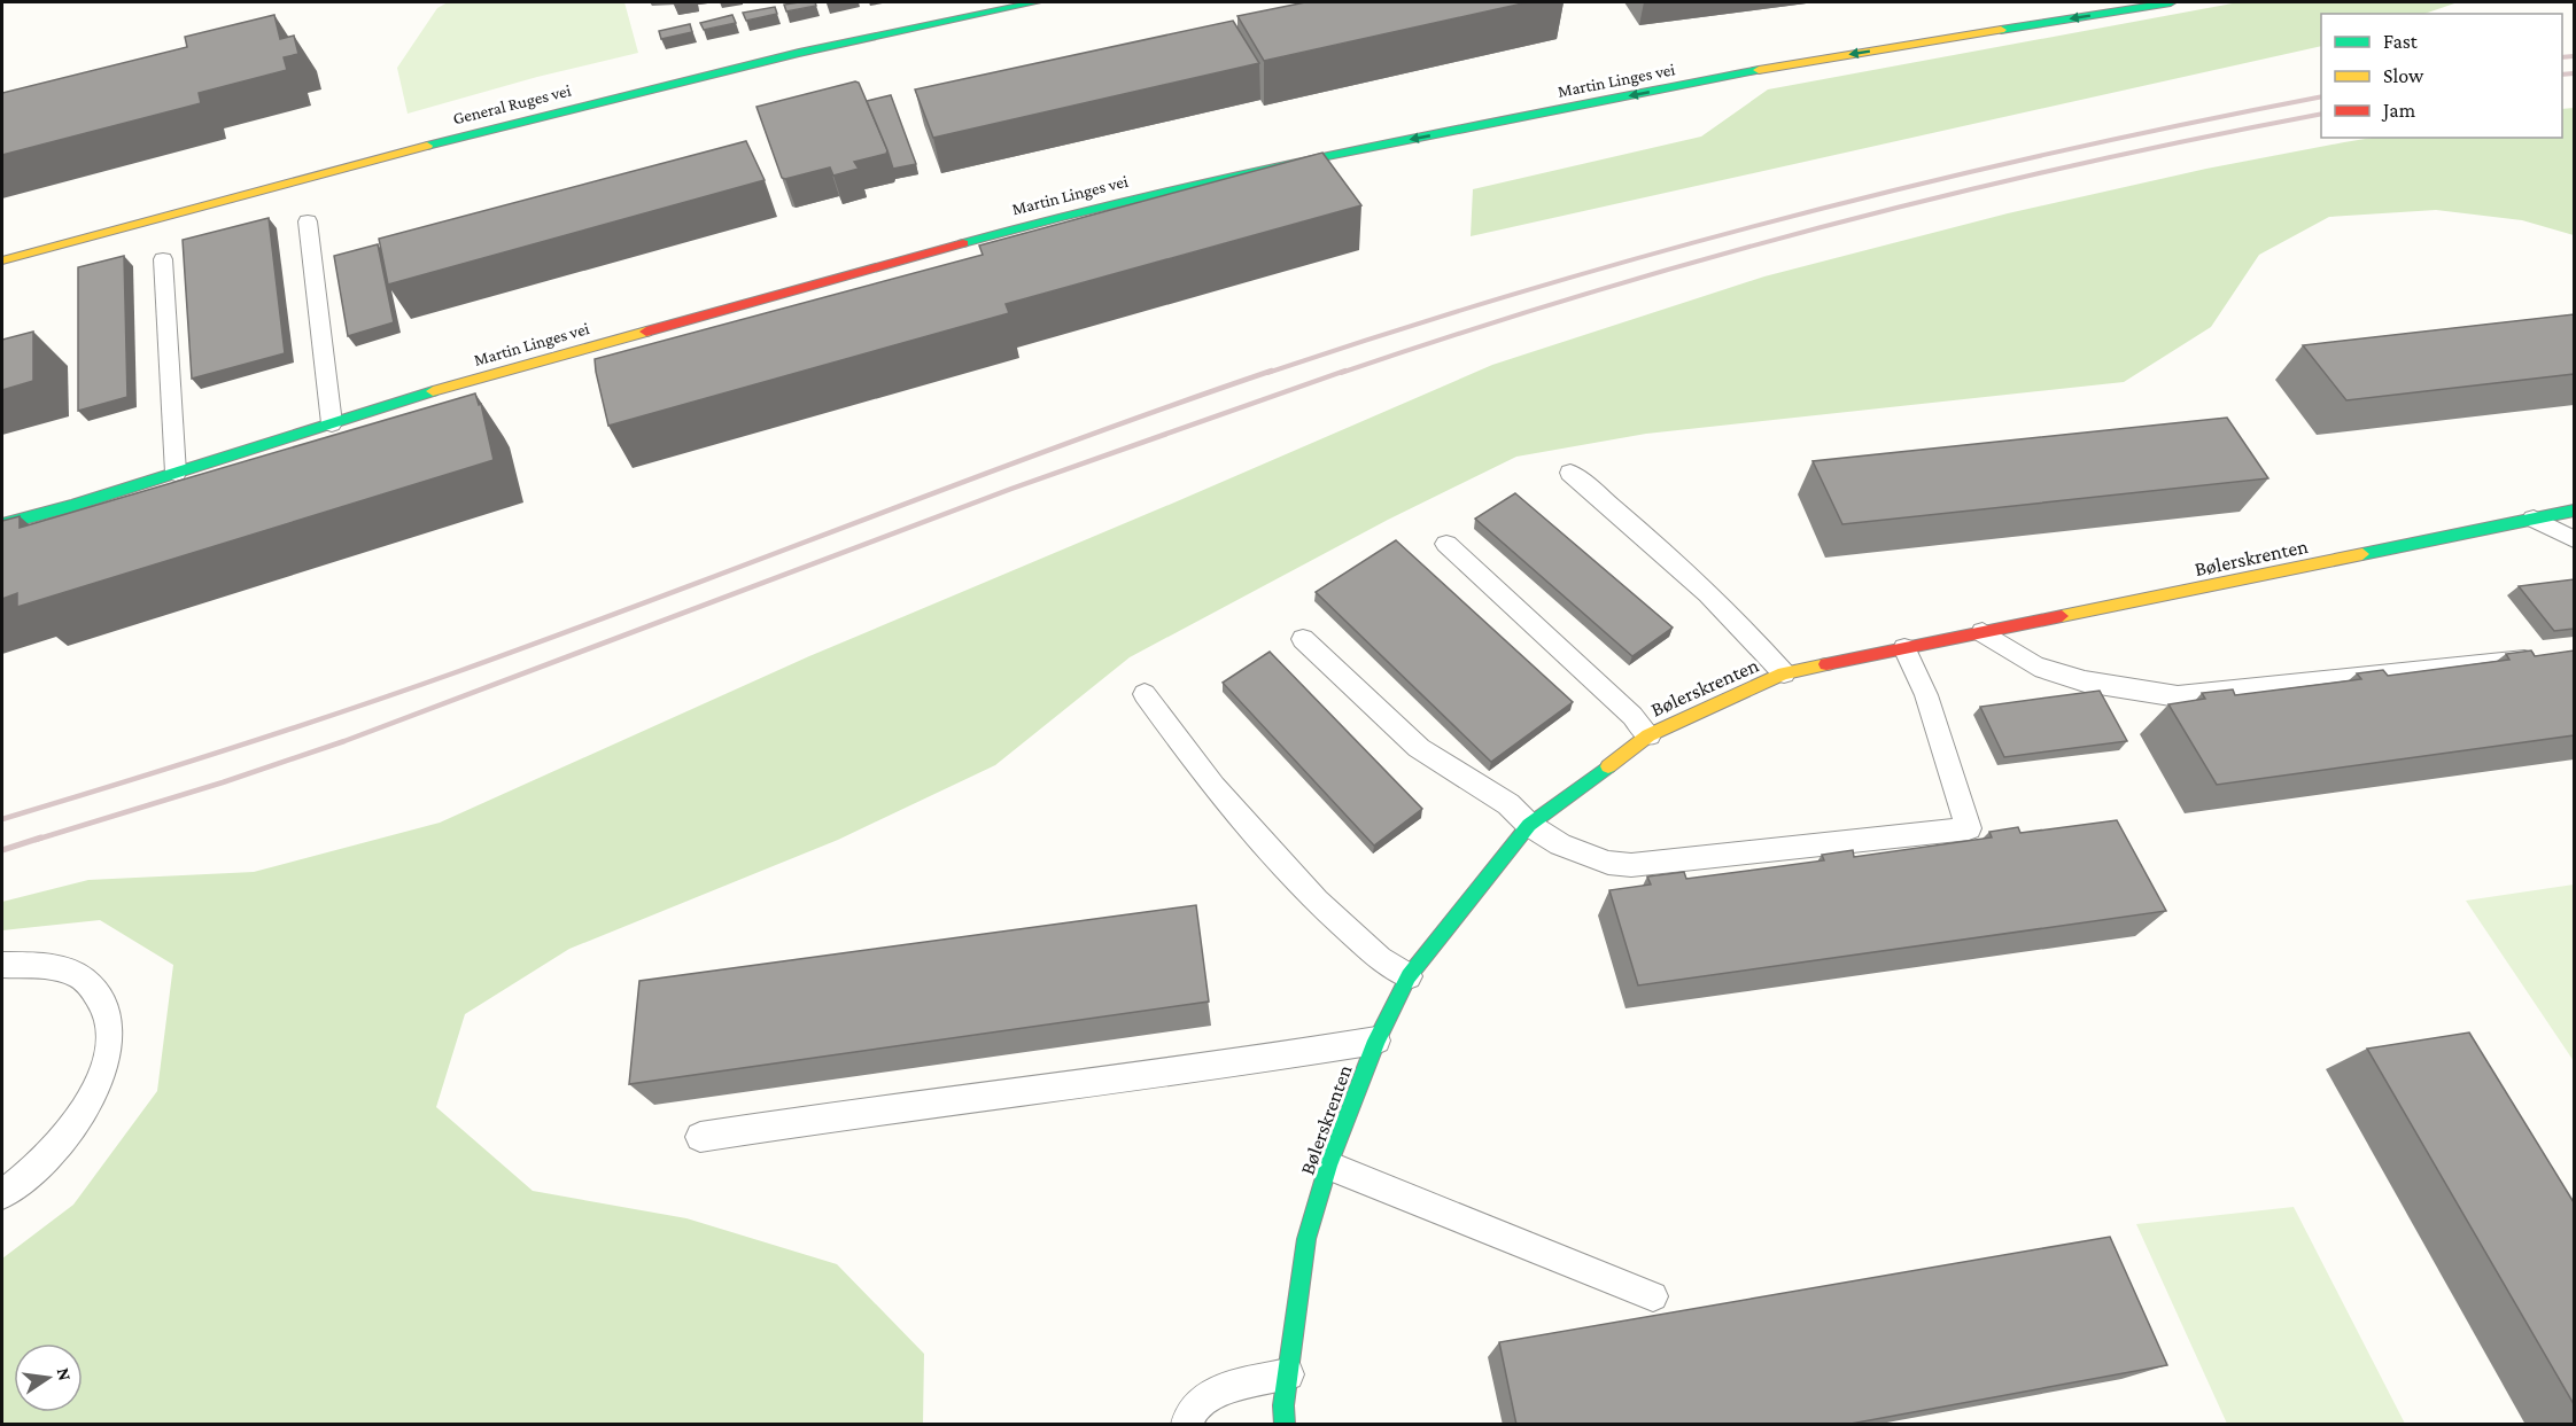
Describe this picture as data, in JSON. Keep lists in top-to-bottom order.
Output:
{
  "streets": {
    "street": ["Martin Linges vei", "General Ruges vei", "Bølerskrenten"]
  },
  "one_way": ["Martin Linges vei"],
  "legend": ["Fast", "Slow", "Jam"],
  "north": "right"
}
